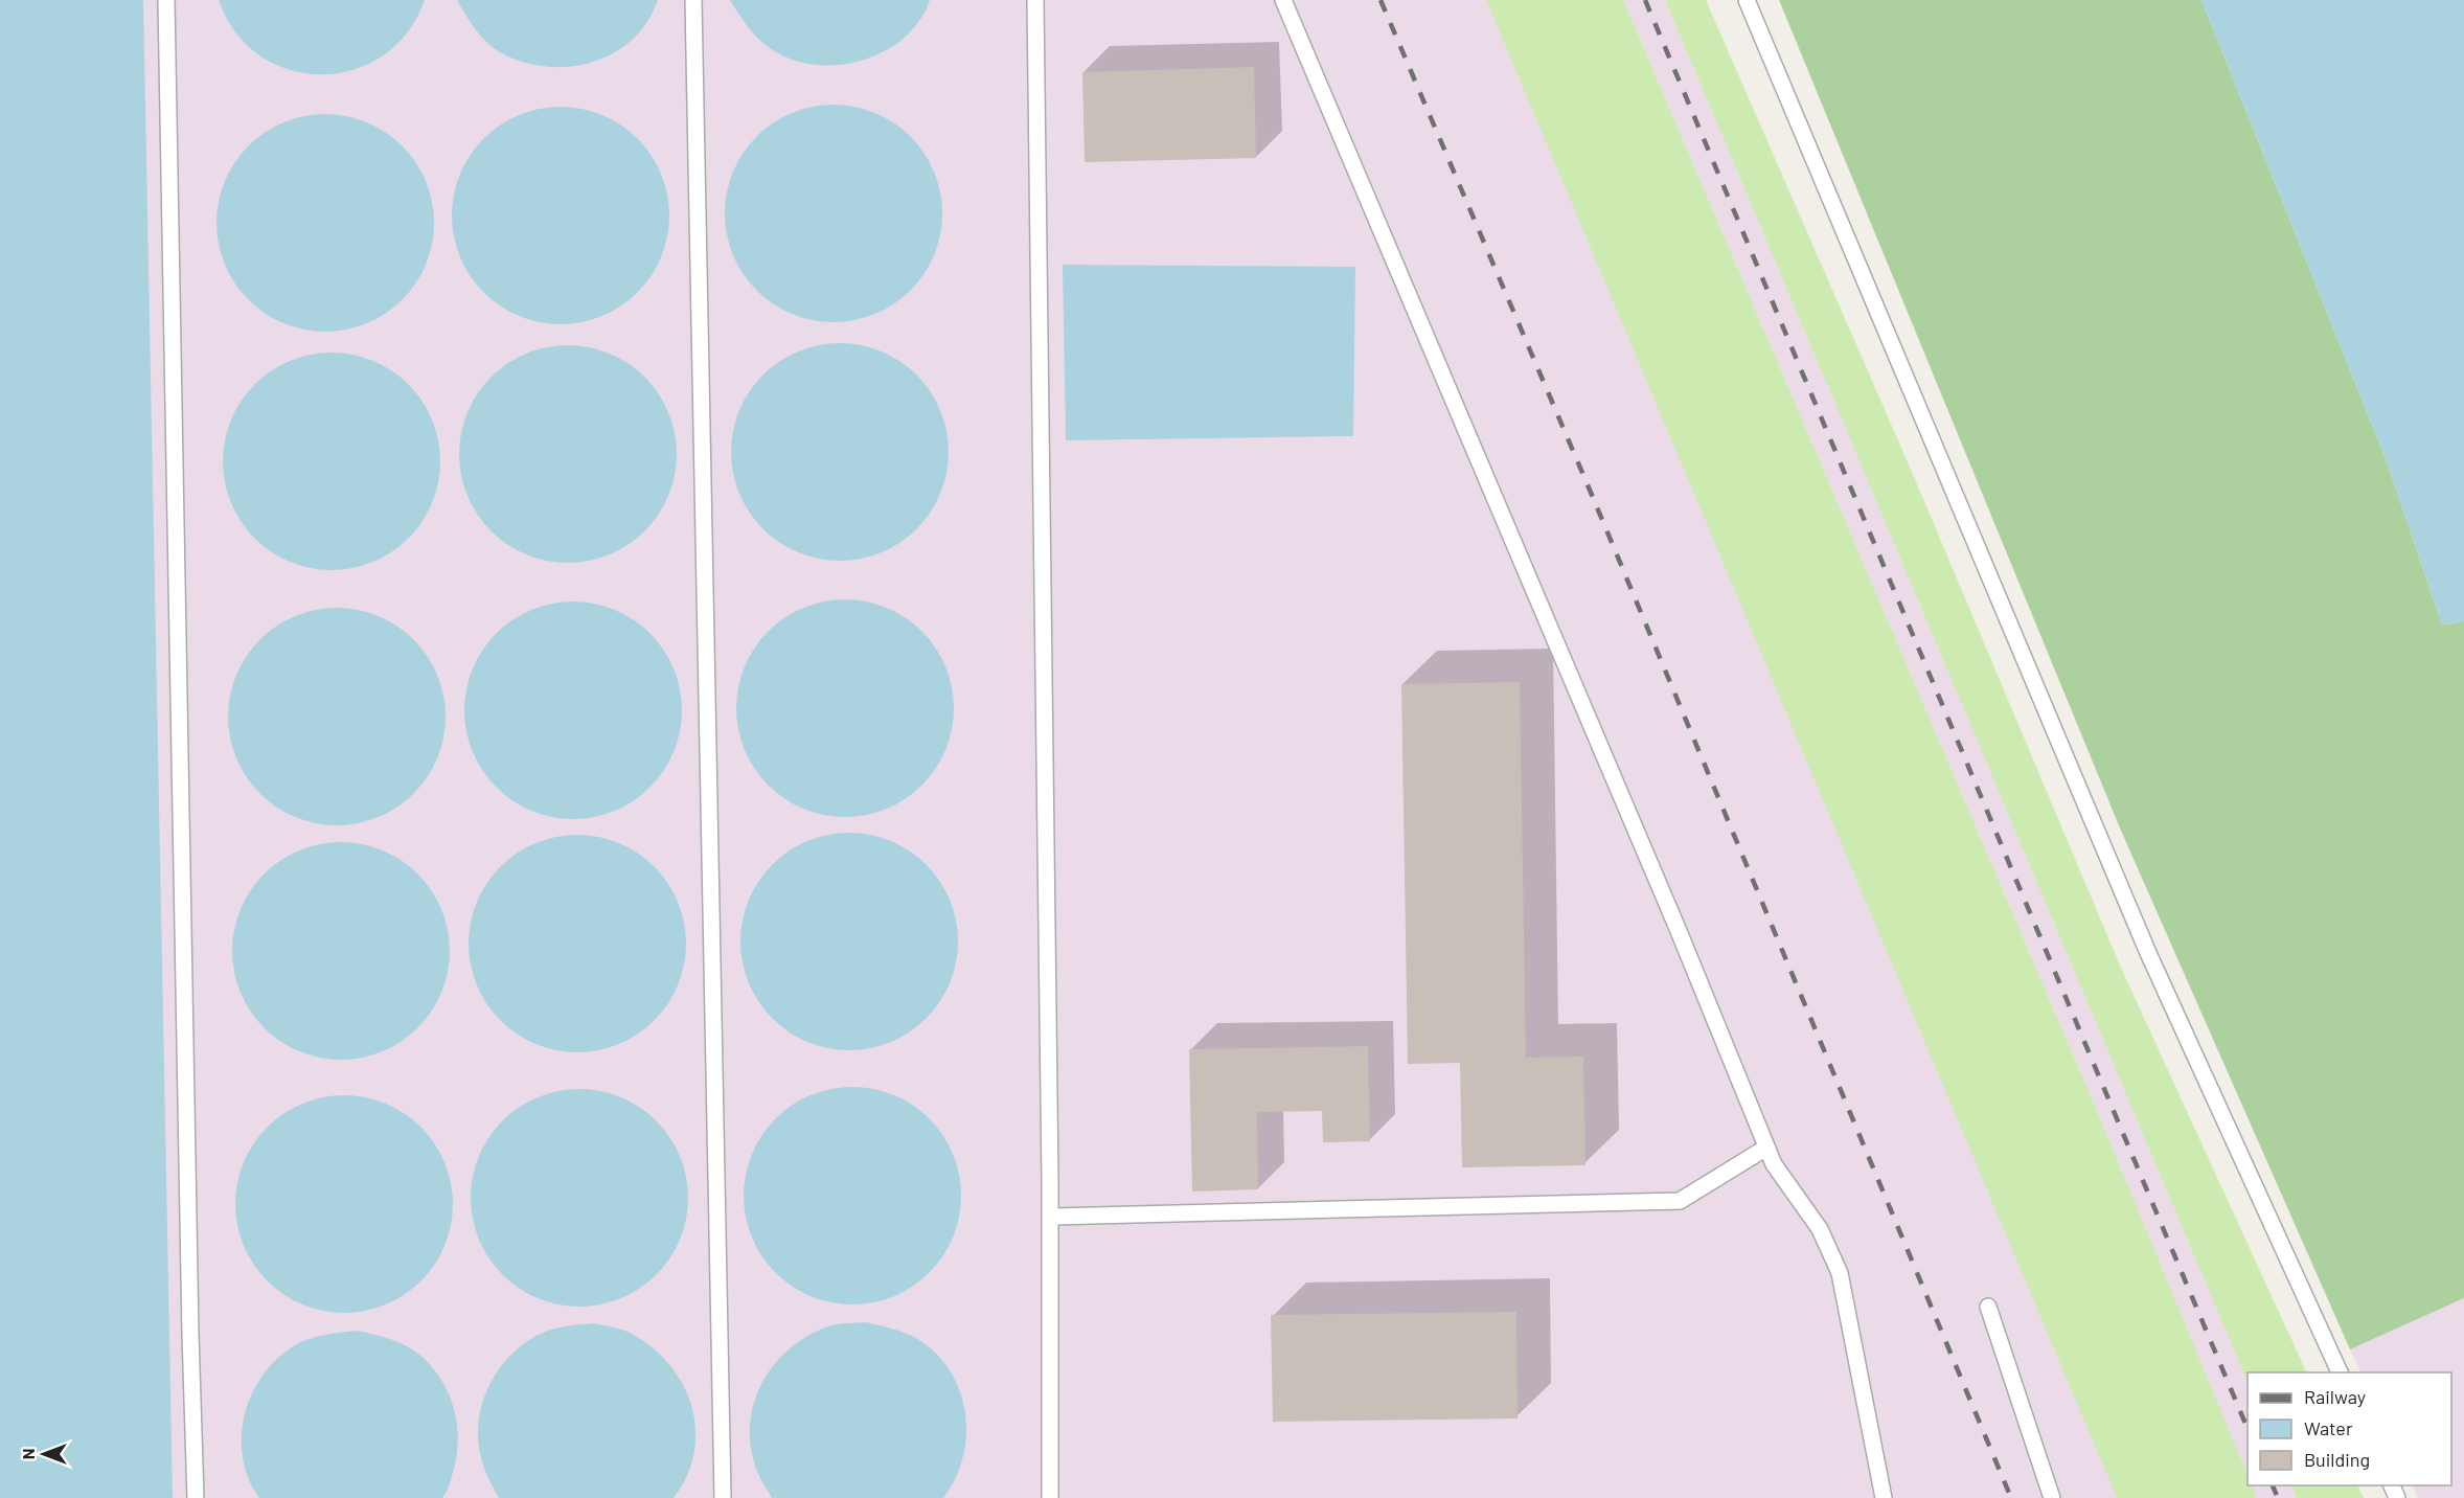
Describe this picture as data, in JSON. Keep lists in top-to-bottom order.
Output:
{
  "legend": ["Railway", "Water", "Building"],
  "north": "left"
}
